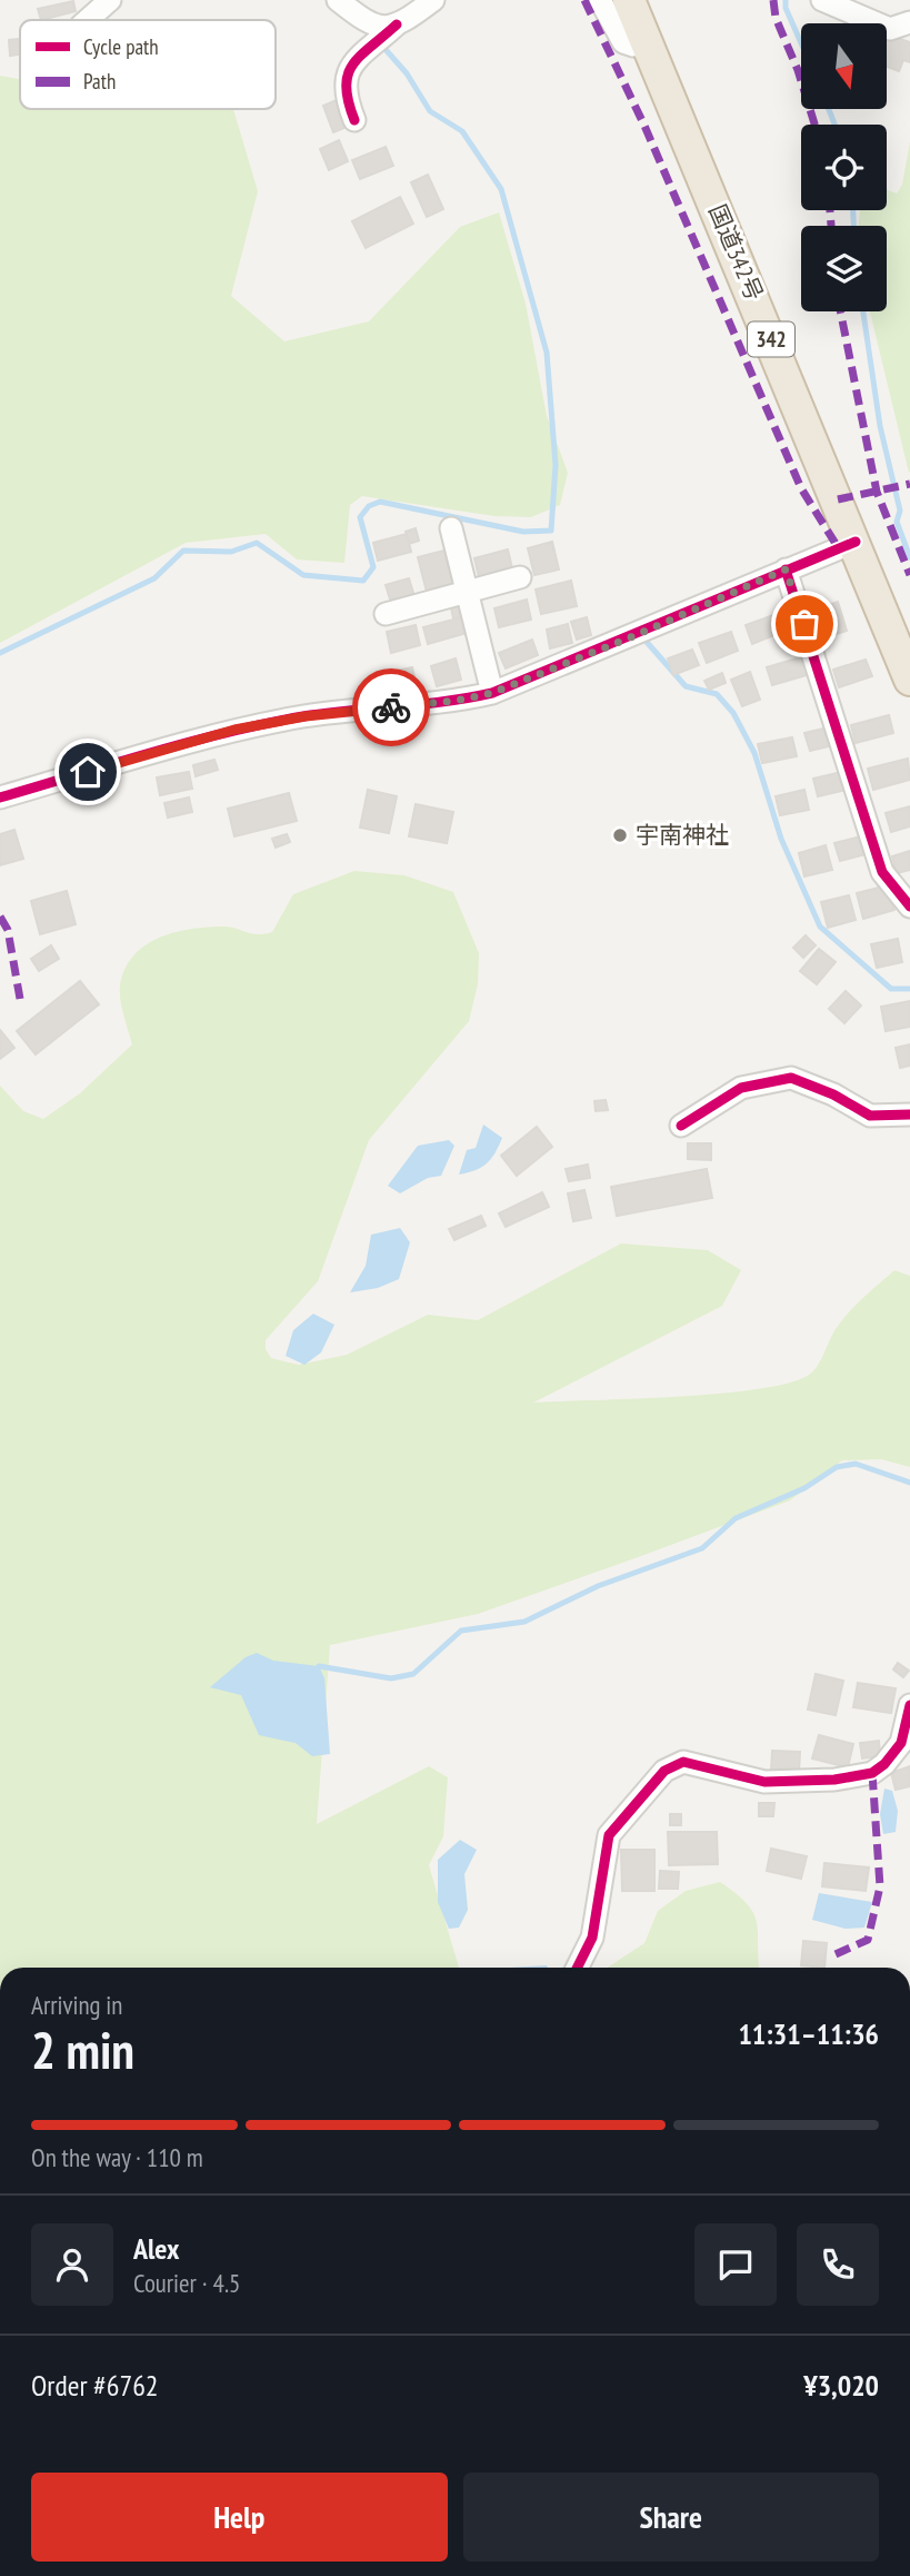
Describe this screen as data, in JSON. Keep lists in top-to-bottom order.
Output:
{
  "streets": {
    "highway": ["国道342号", "342"]
  },
  "places": ["宇南神社"],
  "legend": ["Cycle path", "Path"],
  "north": "bottom",
  "page": {
    "heading": ["2 min", "Arriving in", "11:31–11:36"],
    "panel": [
      "Alex",
      "Courier · 4.5",
      "Order #6762",
      "¥3,020"
    ],
    "bar": "On the way · 110 m",
    "buttons": ["Help", "Share"]
  }
}
